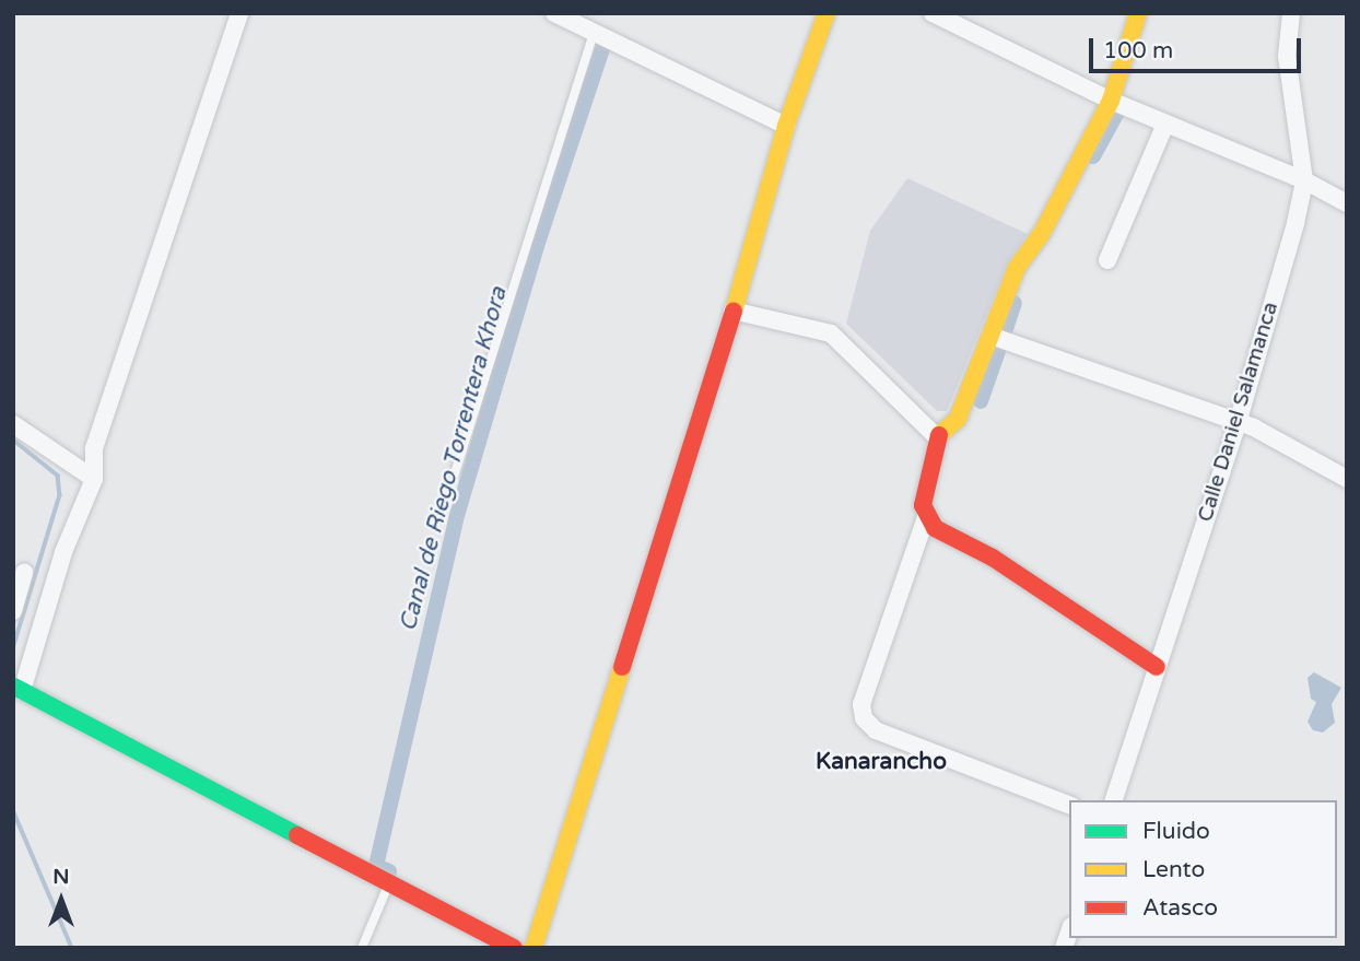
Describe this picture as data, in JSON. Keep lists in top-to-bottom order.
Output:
{
  "streets": {
    "street": ["Calle Daniel Salamanca"]
  },
  "districts": ["Kanarancho"],
  "water": ["Canal de Riego Torrentera Khora"],
  "legend": ["Fluido", "Lento", "Atasco"],
  "scale_bar": "100 m",
  "north": "top"
}
